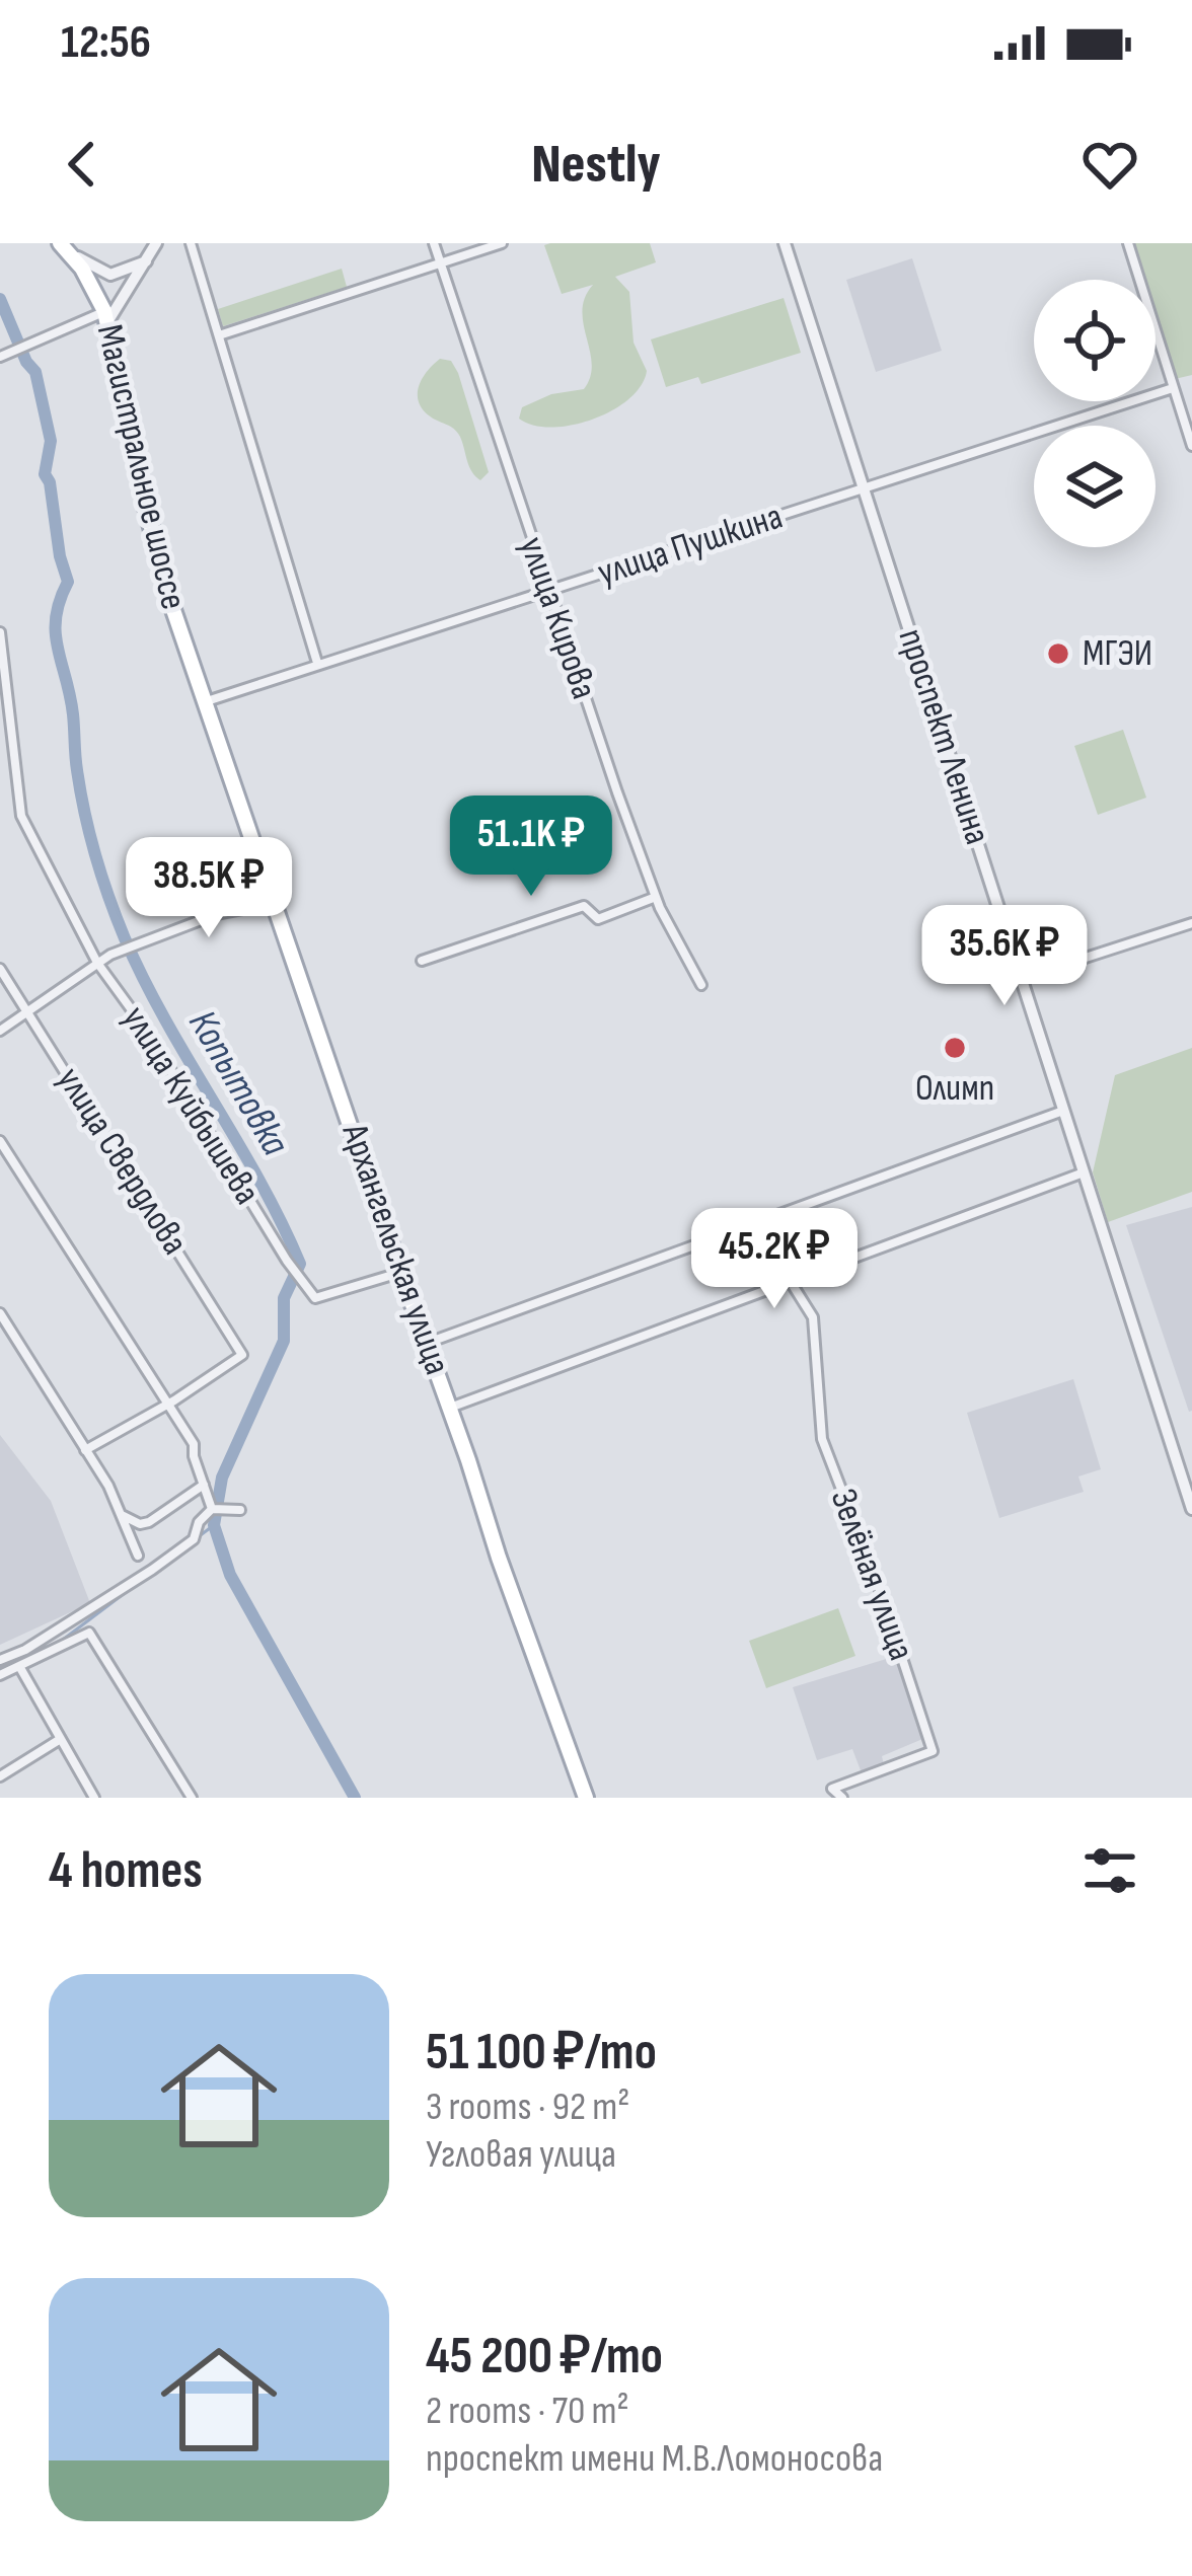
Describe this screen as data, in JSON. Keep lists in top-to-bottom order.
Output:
{
  "streets": {
    "main road": ["Магистральное шоссе", "Архангельская улица"],
    "street": [
      "улица Пушкина",
      "улица Кирова",
      "проспект Ленина",
      "улица Куйбышева",
      "улица Свердлова",
      "Зелёная улица"
    ]
  },
  "crossings": [
    ["Магистральное шоссе", "улица Пушкина"],
    ["Магистральное шоссе", "Архангельская улица"],
    ["улица Пушкина", "улица Кирова"],
    ["улица Пушкина", "проспект Ленина"],
    ["улица Пушкина", "Архангельская улица"],
    ["улица Куйбышева", "Архангельская улица"]
  ],
  "water": ["Копытовка"],
  "places": ["МГЭИ", "Олимп"],
  "page": {
    "status": "12:56",
    "header": "Nestly",
    "price": [
      "51.1K ₽",
      "38.5K ₽",
      "35.6K ₽",
      "45.2K ₽"
    ],
    "heading": "4 homes",
    "list": [
      {
        "name": "51 100 ₽/mo",
        "note": "3 rooms · 92 m² · Угловая улица"
      },
      {
        "name": "45 200 ₽/mo",
        "note": "2 rooms · 70 m² · проспект имени М.В.Ломоносова"
      }
    ]
  }
}
